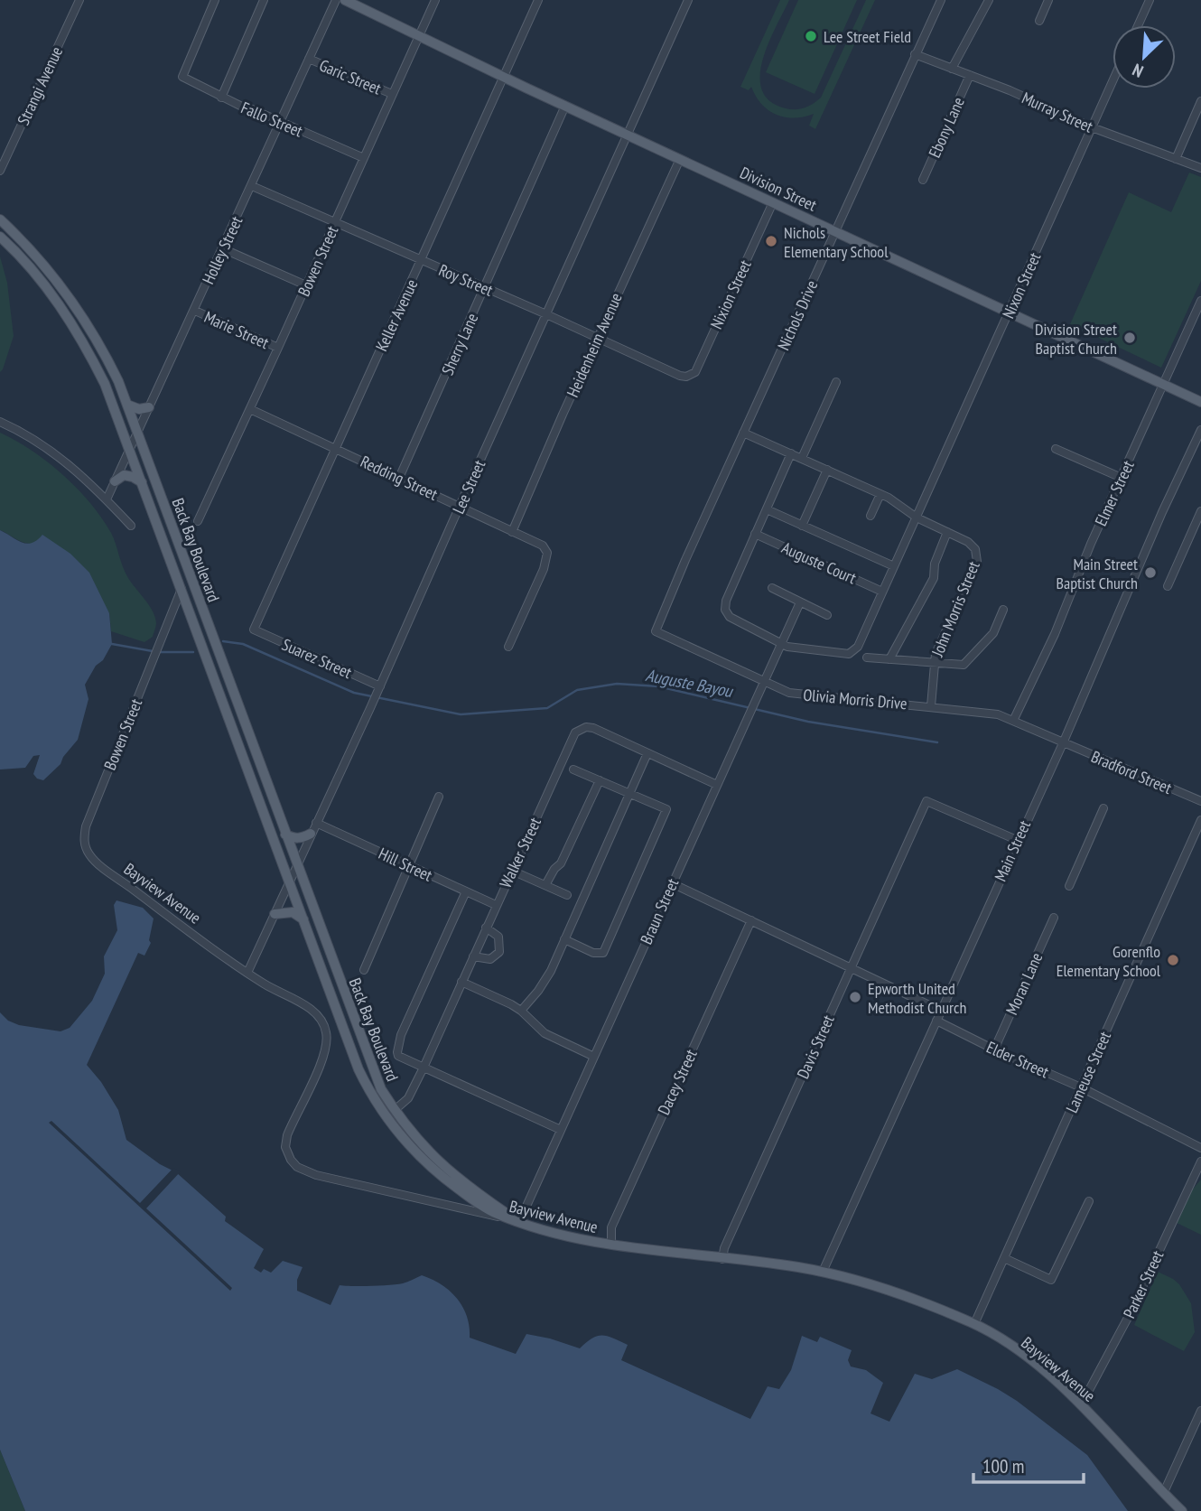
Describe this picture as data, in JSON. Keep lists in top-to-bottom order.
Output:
{
  "streets": {
    "main road": ["Division Street", "Back Bay Boulevard", "Bayview Avenue"],
    "street": [
      "Garic Street",
      "Strangi Avenue",
      "Murray Street",
      "Fallo Street",
      "Ebony Lane",
      "Holley Street",
      "Bowen Street",
      "Roy Street",
      "Nixon Street",
      "Nixion Street",
      "Keller Avenue",
      "Nichols Drive",
      "Marie Street",
      "Sherry Lane",
      "Heidenheim Avenue",
      "Redding Street",
      "Lee Street",
      "Elmer Street",
      "Auguste Court",
      "John Morris Street",
      "Suarez Street",
      "Olivia Morris Drive",
      "Bradford Street",
      "Main Street",
      "Walker Street",
      "Hill Street",
      "Braun Street",
      "Moran Lane",
      "Davis Street",
      "Elder Street",
      "Lameuse Street",
      "Dacey Street",
      "Parker Street"
    ]
  },
  "crossings": [
    ["Garic Street", "Holley Street"],
    ["Garic Street", "Bowen Street"],
    ["Murray Street", "Ebony Lane"],
    ["Murray Street", "Nixon Street"],
    ["Murray Street", "Nichols Drive"],
    ["Fallo Street", "Holley Street"],
    ["Fallo Street", "Bowen Street"],
    ["Division Street", "Bowen Street"],
    ["Division Street", "Nixon Street"],
    ["Division Street", "Nixion Street"],
    ["Division Street", "Keller Avenue"],
    ["Division Street", "Nichols Drive"],
    ["Division Street", "Sherry Lane"],
    ["Division Street", "Heidenheim Avenue"],
    ["Division Street", "Lee Street"],
    ["Division Street", "Elmer Street"],
    ["Holley Street", "Roy Street"],
    ["Holley Street", "Marie Street"],
    ["Holley Street", "Back Bay Boulevard"],
    ["Bowen Street", "Roy Street"],
    ["Bowen Street", "Marie Street"],
    ["Bowen Street", "Redding Street"],
    ["Bowen Street", "Back Bay Boulevard"],
    ["Bowen Street", "Bayview Avenue"],
    ["Roy Street", "Nixion Street"],
    ["Roy Street", "Keller Avenue"],
    ["Roy Street", "Sherry Lane"],
    ["Roy Street", "Heidenheim Avenue"],
    ["Roy Street", "Lee Street"],
    ["Keller Avenue", "Redding Street"],
    ["Keller Avenue", "Suarez Street"],
    ["Nichols Drive", "Olivia Morris Drive"],
    ["Sherry Lane", "Redding Street"],
    ["Heidenheim Avenue", "Redding Street"],
    ["Redding Street", "Lee Street"],
    ["Lee Street", "Back Bay Boulevard"],
    ["Lee Street", "Suarez Street"],
    ["Lee Street", "Hill Street"],
    ["Lee Street", "Bayview Avenue"],
    ["Elmer Street", "Olivia Morris Drive"],
    ["Back Bay Boulevard", "Walker Street"],
    ["Back Bay Boulevard", "Bayview Avenue"],
    ["Back Bay Boulevard", "Braun Street"],
    ["John Morris Street", "Olivia Morris Drive"],
    ["Olivia Morris Drive", "Bradford Street"],
    ["Olivia Morris Drive", "Main Street"],
    ["Olivia Morris Drive", "Braun Street"],
    ["Bradford Street", "Main Street"],
    ["Main Street", "Bayview Avenue"],
    ["Main Street", "Davis Street"],
    ["Main Street", "Elder Street"],
    ["Walker Street", "Hill Street"],
    ["Walker Street", "Braun Street"],
    ["Bayview Avenue", "Braun Street"],
    ["Bayview Avenue", "Davis Street"],
    ["Bayview Avenue", "Lameuse Street"],
    ["Bayview Avenue", "Dacey Street"],
    ["Bayview Avenue", "Parker Street"],
    ["Moran Lane", "Elder Street"],
    ["Elder Street", "Lameuse Street"]
  ],
  "water": ["Auguste Bayou"],
  "places": [
    "Lee Street Field",
    "Nichols Elementary School",
    "Division Street Baptist Church",
    "Main Street Baptist Church",
    "Gorenflo Elementary School",
    "Epworth United Methodist Church"
  ],
  "scale_bar": "100 m",
  "north": "bottom left"
}
